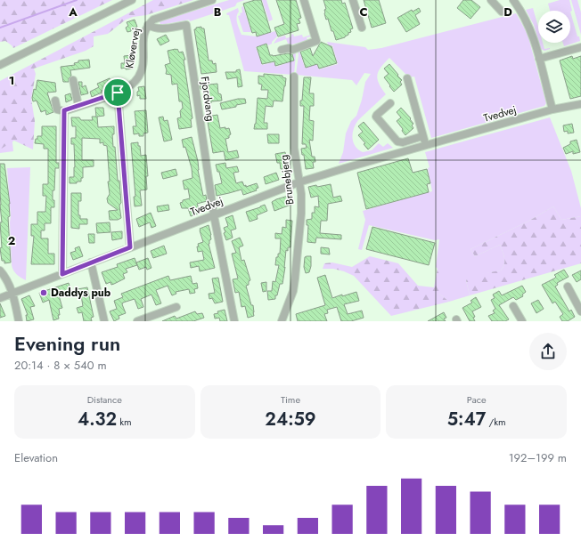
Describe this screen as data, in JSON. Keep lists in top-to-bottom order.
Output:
{
  "streets": {
    "street": [
      "Kløvervej",
      "Fjordvang",
      "Tvedvej",
      "Brunebjerg"
    ]
  },
  "crossings": [
    ["Kløvervej", "Fjordvang"],
    ["Fjordvang", "Tvedvej"],
    ["Tvedvej", "Brunebjerg"]
  ],
  "places": ["Daddys pub"],
  "page": {
    "heading": ["Evening run", "20:14 · 8 × 540 m"],
    "stats": [
      ["Distance", "4.32 km"],
      ["Time", "24:59"],
      ["Pace", "5:47 /km"]
    ],
    "chart": ["Elevation", "192–199 m"]
  },
  "grid": {
    "columns": [
      "A",
      "B",
      "C",
      "D"
    ],
    "rows": ["1", "2"]
  }
}
